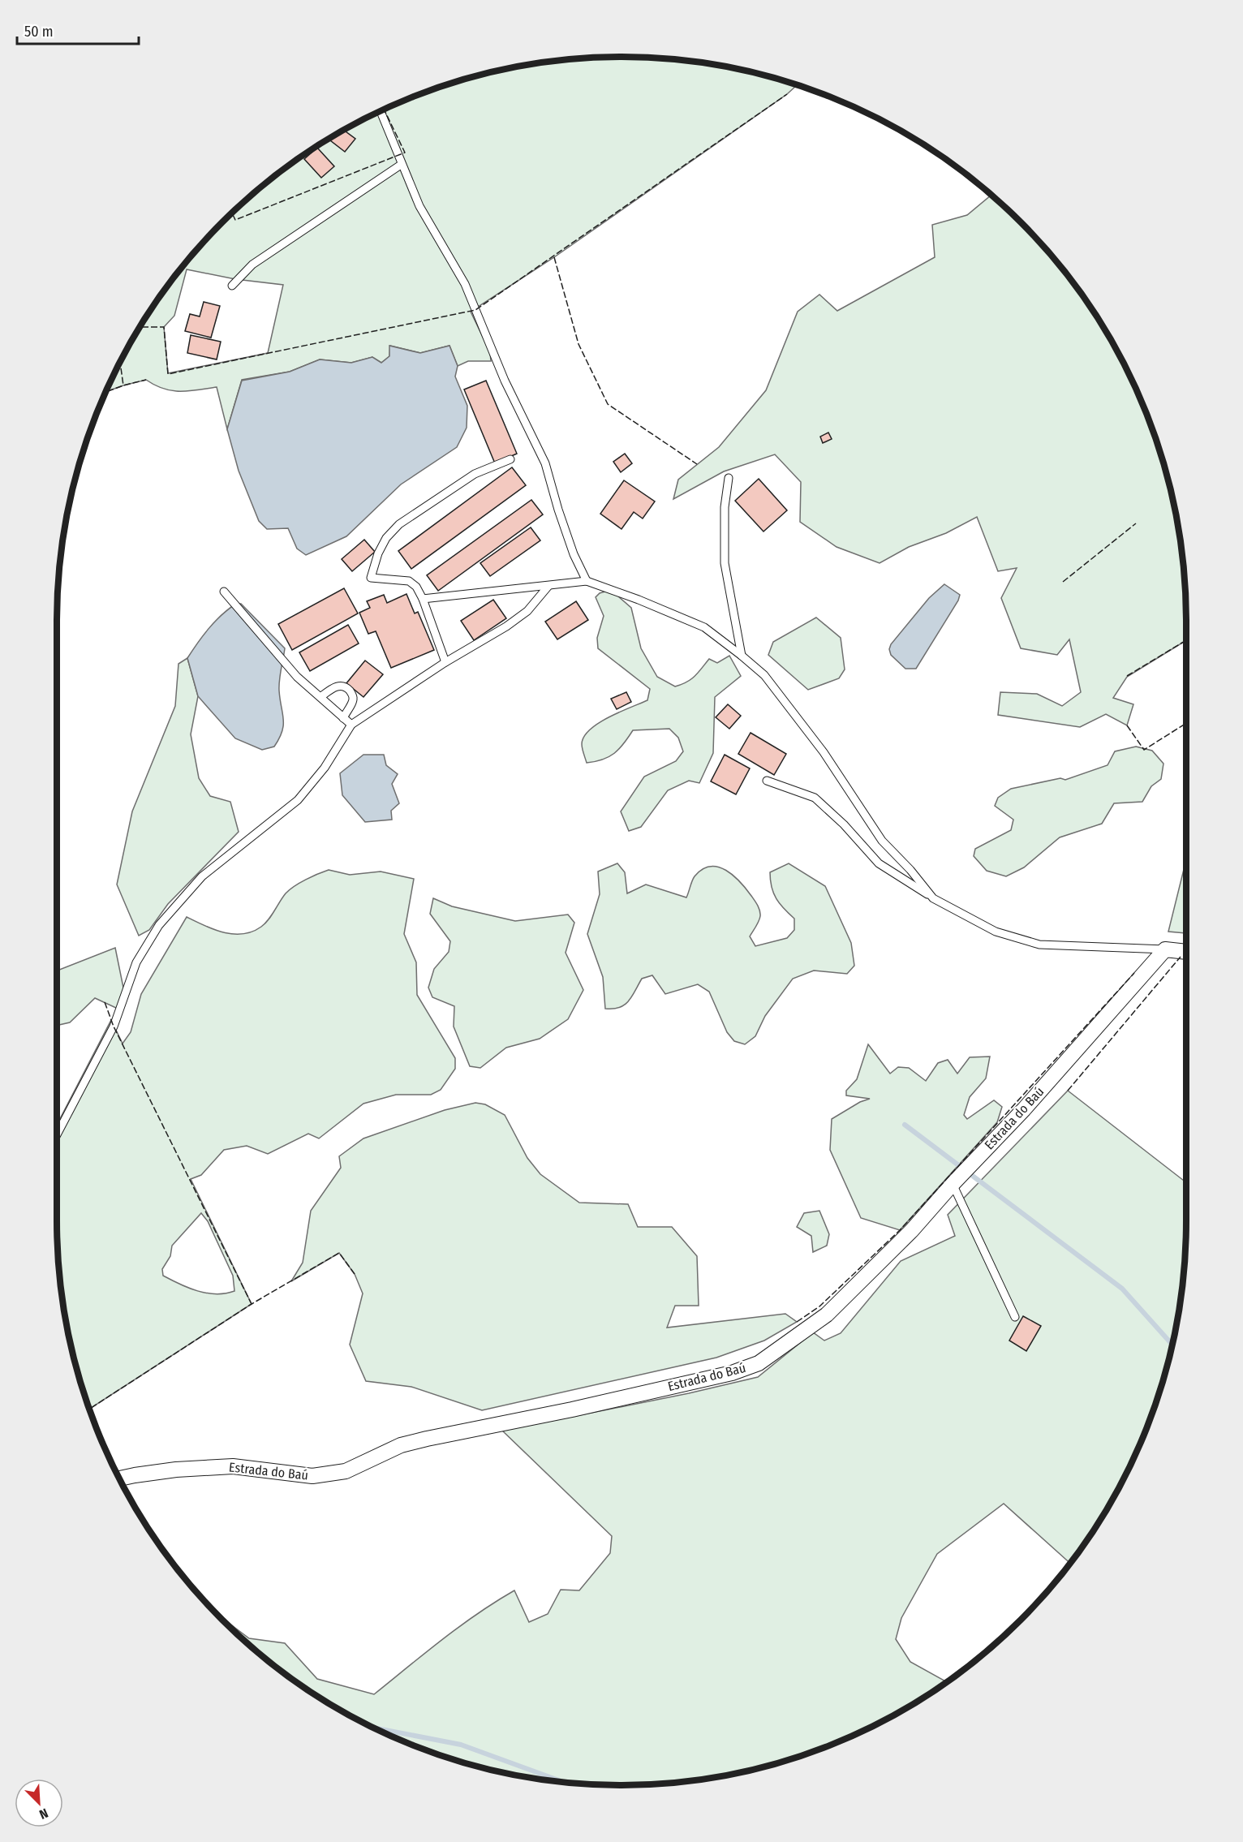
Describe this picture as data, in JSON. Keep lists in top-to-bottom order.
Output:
{
  "streets": {
    "street": ["Estrada do Baú"]
  },
  "scale_bar": "50 m",
  "north": "bottom right"
}
